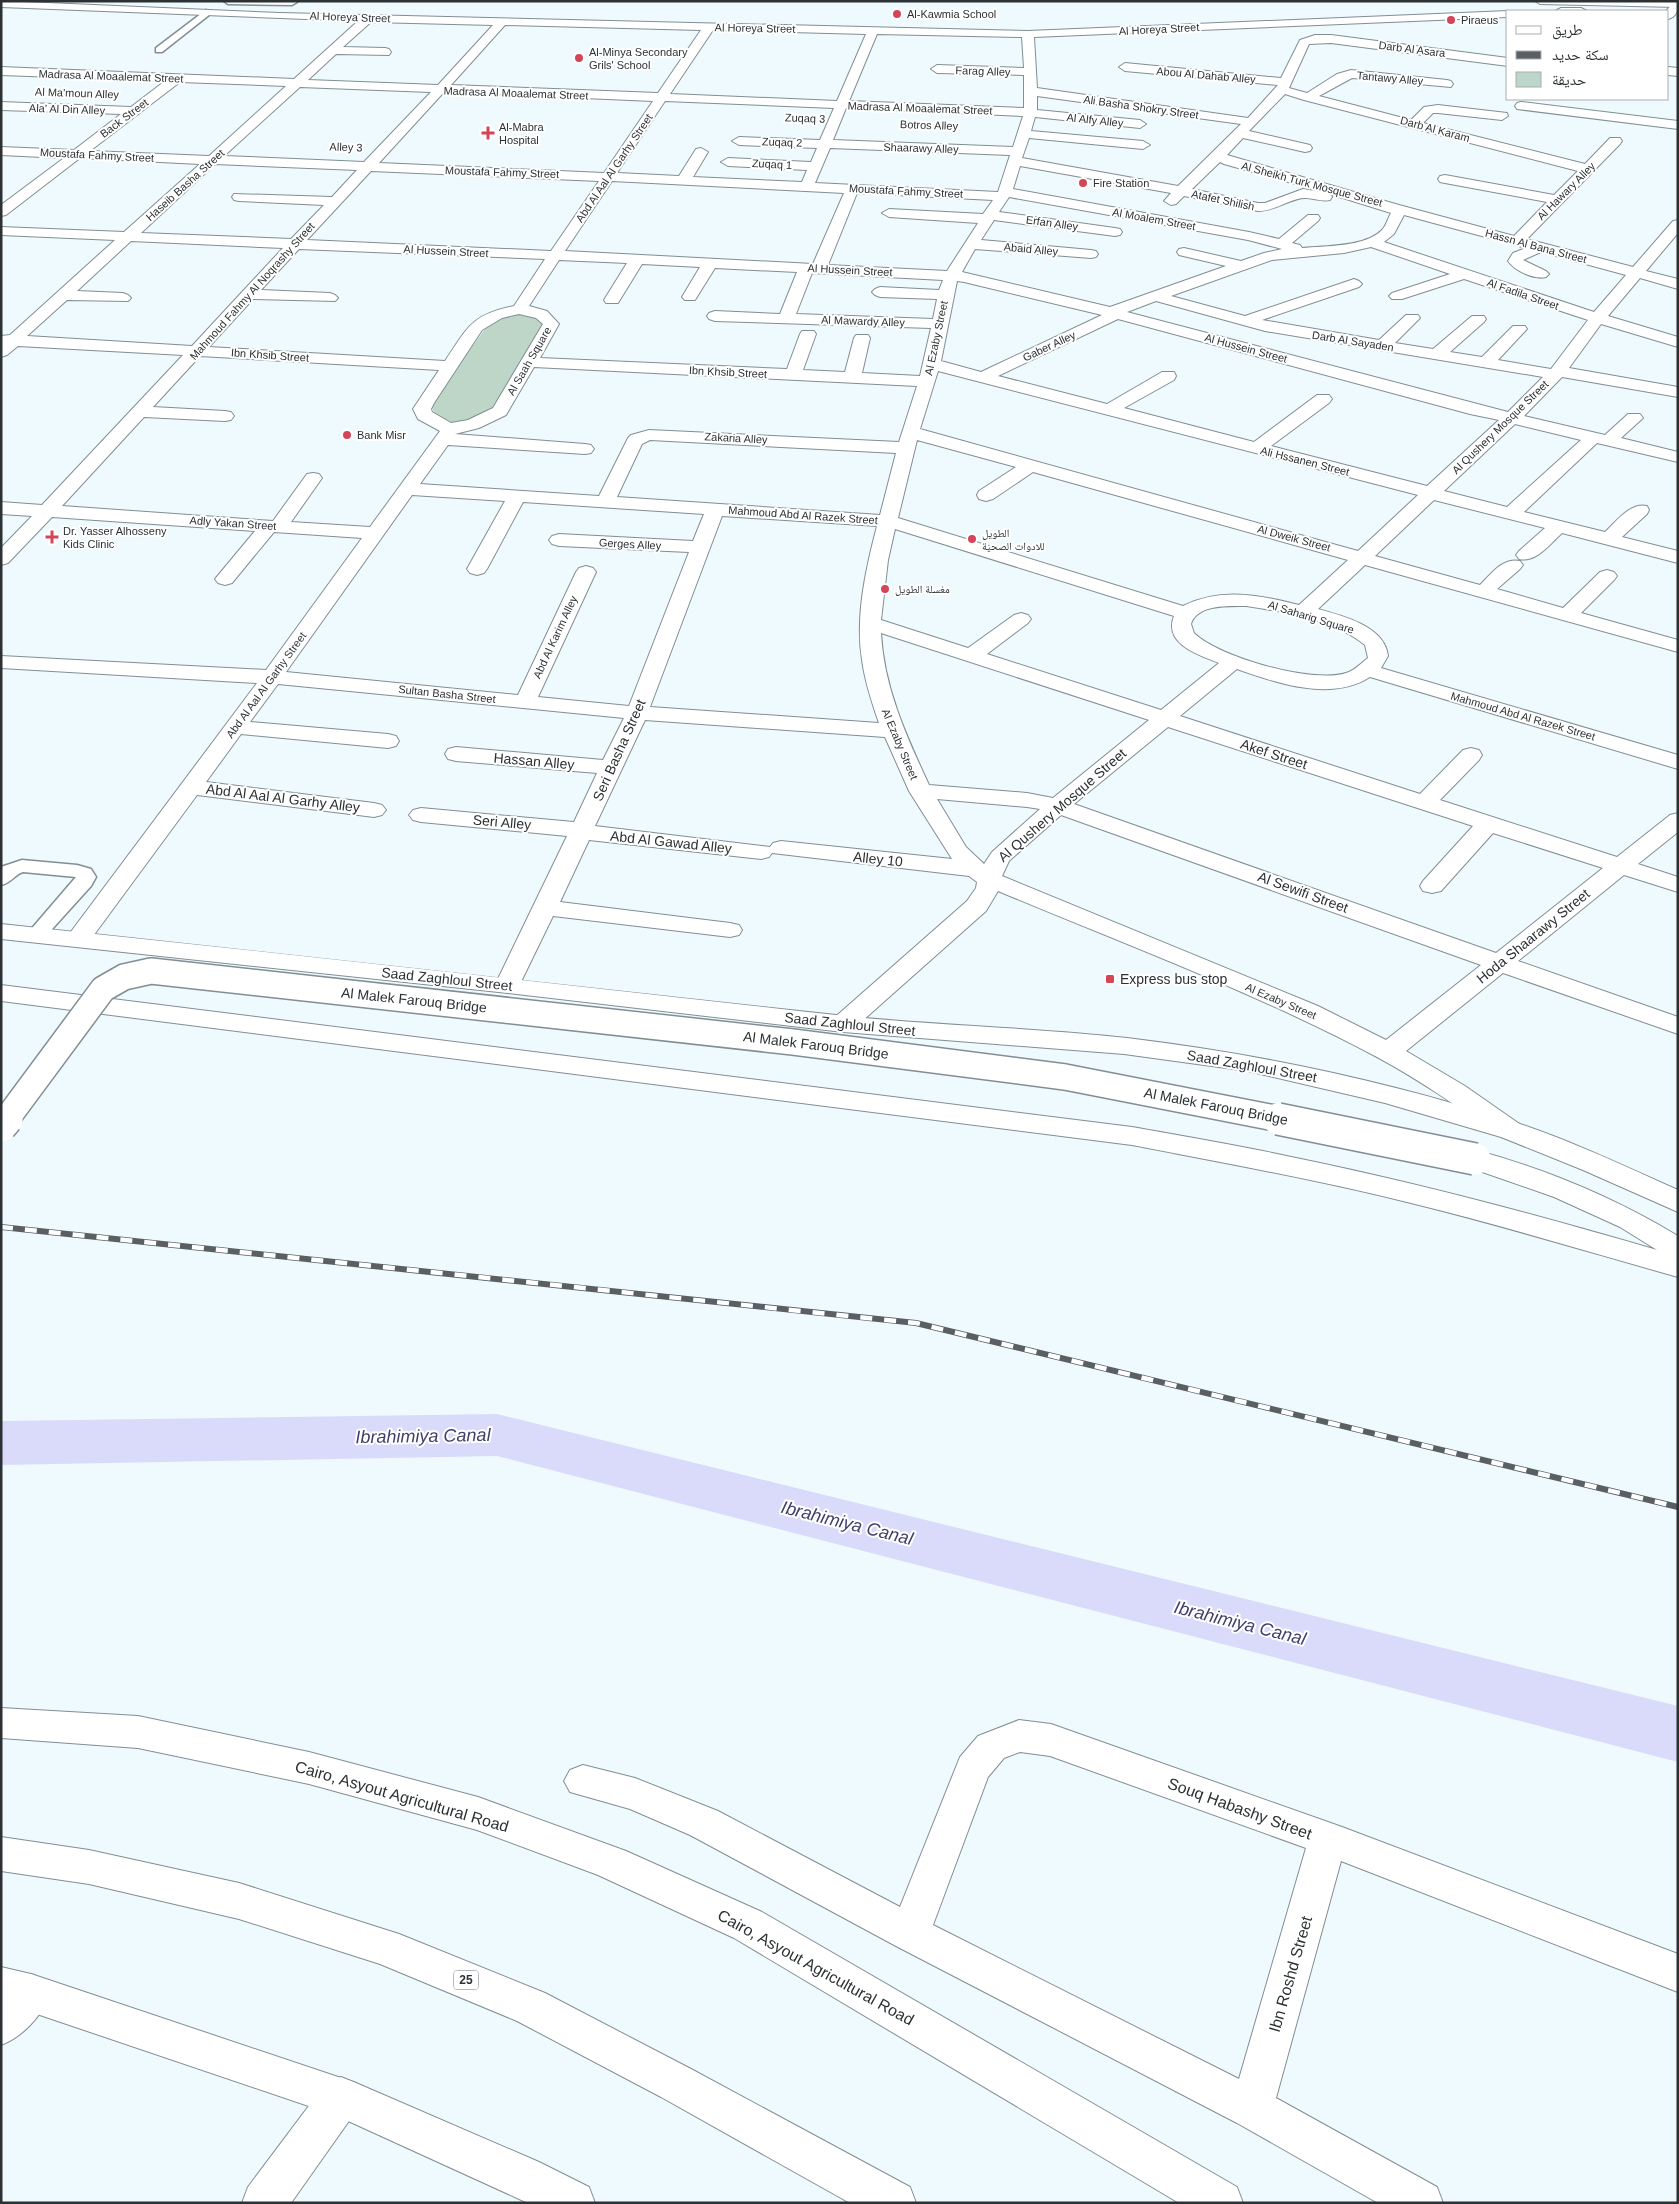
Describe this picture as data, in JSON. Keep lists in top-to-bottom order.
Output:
{
  "streets": {
    "main road": [
      "Al Horeya Street",
      "Darb Al Asara",
      "Farag Alley",
      "Abou Al Dahab Alley",
      "Madrasa Al Moaalemat Street",
      "Tantawy Alley",
      "Al Ma'moun Alley",
      "Ali Basha Shokry Street",
      "Ala' Al Din Alley",
      "Back Street",
      "Zuqaq 3",
      "Al Alfy Alley",
      "Darb Al Karam",
      "Zuqaq 2",
      "Alley 3",
      "Shaarawy Alley",
      "Moustafa Fahmy Street",
      "Zuqaq 1",
      "Abd Al Aal Al Garhy Street",
      "Al Sheikh Turk Mosque Street",
      "Haseib Basha Street",
      "Al Hawary Alley",
      "Atafet Shilish",
      "Al Moalem Street",
      "Erfan Alley",
      "Hassn Al Bana Street",
      "Abaid Alley",
      "Al Hussein Street",
      "Mahmoud Fahmy Al Noqrashy Street",
      "Al Fadila Street",
      "Al Mawardy Alley",
      "Al Ezaby Street",
      "Darb Al Sayaden",
      "Gaber Alley",
      "Ibn Khsib Street",
      "Al Saah Square",
      "Al Qushery Mosque Street",
      "Zakaria Alley",
      "Ali Hssanen Street",
      "Mahmoud Abd Al Razek Street",
      "Adly Yakan Street",
      "Al Dweik Street",
      "Gerges Alley",
      "Al Saharig Square",
      "Abd Al Karim Alley",
      "Sultan Basha Street",
      "Seri Basha Street",
      "Akef Street",
      "Hassan Alley",
      "Abd Al Aal Al Garhy Alley",
      "Seri Alley",
      "Abd Al Gawad Alley",
      "Alley 10",
      "Al Sewifi Street",
      "Hoda Shaarawy Street",
      "Saad Zaghloul Street",
      "Al Malek Farouq Bridge",
      "Cairo, Asyout Agricultural Road",
      "Souq Habashy Street",
      "Ibn Roshd Street",
      "25"
    ]
  },
  "crossings": [
    ["Al Horeya Street", "Abd Al Aal Al Garhy Street"],
    ["Al Horeya Street", "Haseib Basha Street"],
    ["Al Horeya Street", "Mahmoud Fahmy Al Noqrashy Street"],
    ["Al Horeya Street", "Al Ezaby Street"],
    ["Darb Al Asara", "Al Sheikh Turk Mosque Street"],
    ["Farag Alley", "Ali Basha Shokry Street"],
    ["Farag Alley", "Al Ezaby Street"],
    ["Abou Al Dahab Alley", "Darb Al Karam"],
    ["Abou Al Dahab Alley", "Al Sheikh Turk Mosque Street"],
    ["Madrasa Al Moaalemat Street", "Back Street"],
    ["Madrasa Al Moaalemat Street", "Al Alfy Alley"],
    ["Madrasa Al Moaalemat Street", "Shaarawy Alley"],
    ["Madrasa Al Moaalemat Street", "Abd Al Aal Al Garhy Street"],
    ["Madrasa Al Moaalemat Street", "Haseib Basha Street"],
    ["Madrasa Al Moaalemat Street", "Atafet Shilish"],
    ["Madrasa Al Moaalemat Street", "Mahmoud Fahmy Al Noqrashy Street"],
    ["Madrasa Al Moaalemat Street", "Al Ezaby Street"],
    ["Tantawy Alley", "Darb Al Karam"],
    ["Al Ma'moun Alley", "Back Street"],
    ["Ali Basha Shokry Street", "Al Sheikh Turk Mosque Street"],
    ["Ali Basha Shokry Street", "Al Ezaby Street"],
    ["Ala' Al Din Alley", "Back Street"],
    ["Back Street", "Moustafa Fahmy Street"],
    ["Al Alfy Alley", "Shaarawy Alley"],
    ["Al Alfy Alley", "Atafet Shilish"],
    ["Al Alfy Alley", "Al Ezaby Street"],
    ["Darb Al Karam", "Al Sheikh Turk Mosque Street"],
    ["Darb Al Karam", "Al Hawary Alley"],
    ["Zuqaq 2", "Shaarawy Alley"],
    ["Alley 3", "Mahmoud Fahmy Al Noqrashy Street"],
    ["Shaarawy Alley", "Atafet Shilish"],
    ["Shaarawy Alley", "Al Ezaby Street"],
    ["Moustafa Fahmy Street", "Abd Al Aal Al Garhy Street"],
    ["Moustafa Fahmy Street", "Haseib Basha Street"],
    ["Moustafa Fahmy Street", "Al Moalem Street"],
    ["Moustafa Fahmy Street", "Mahmoud Fahmy Al Noqrashy Street"],
    ["Moustafa Fahmy Street", "Al Ezaby Street"],
    ["Abd Al Aal Al Garhy Street", "Al Hussein Street"],
    ["Abd Al Aal Al Garhy Street", "Al Saah Square"],
    ["Abd Al Aal Al Garhy Street", "Mahmoud Abd Al Razek Street"],
    ["Abd Al Aal Al Garhy Street", "Adly Yakan Street"],
    ["Abd Al Aal Al Garhy Street", "Sultan Basha Street"],
    ["Abd Al Aal Al Garhy Street", "Abd Al Aal Al Garhy Alley"],
    ["Abd Al Aal Al Garhy Street", "Saad Zaghloul Street"],
    ["Al Sheikh Turk Mosque Street", "Atafet Shilish"],
    ["Al Sheikh Turk Mosque Street", "Al Moalem Street"],
    ["Al Sheikh Turk Mosque Street", "Hassn Al Bana Street"],
    ["Al Sheikh Turk Mosque Street", "Al Hussein Street"],
    ["Al Sheikh Turk Mosque Street", "Al Fadila Street"],
    ["Al Sheikh Turk Mosque Street", "Darb Al Sayaden"],
    ["Al Sheikh Turk Mosque Street", "Gaber Alley"],
    ["Haseib Basha Street", "Al Hussein Street"],
    ["Haseib Basha Street", "Ibn Khsib Street"],
    ["Al Hawary Alley", "Hassn Al Bana Street"],
    ["Atafet Shilish", "Hassn Al Bana Street"],
    ["Atafet Shilish", "Al Ezaby Street"],
    ["Al Moalem Street", "Al Ezaby Street"],
    ["Erfan Alley", "Al Ezaby Street"],
    ["Hassn Al Bana Street", "Al Qushery Mosque Street"],
    ["Abaid Alley", "Al Ezaby Street"],
    ["Al Hussein Street", "Mahmoud Fahmy Al Noqrashy Street"],
    ["Al Hussein Street", "Al Ezaby Street"],
    ["Al Hussein Street", "Gaber Alley"],
    ["Al Hussein Street", "Al Qushery Mosque Street"],
    ["Mahmoud Fahmy Al Noqrashy Street", "Ibn Khsib Street"],
    ["Mahmoud Fahmy Al Noqrashy Street", "Adly Yakan Street"],
    ["Al Fadila Street", "Al Qushery Mosque Street"],
    ["Al Mawardy Alley", "Al Ezaby Street"],
    ["Al Ezaby Street", "Ibn Khsib Street"],
    ["Al Ezaby Street", "Al Qushery Mosque Street"],
    ["Al Ezaby Street", "Zakaria Alley"],
    ["Al Ezaby Street", "Ali Hssanen Street"],
    ["Al Ezaby Street", "Mahmoud Abd Al Razek Street"],
    ["Al Ezaby Street", "Al Dweik Street"],
    ["Al Ezaby Street", "Sultan Basha Street"],
    ["Al Ezaby Street", "Akef Street"],
    ["Al Ezaby Street", "Alley 10"],
    ["Al Ezaby Street", "Al Sewifi Street"],
    ["Al Ezaby Street", "Hoda Shaarawy Street"],
    ["Al Ezaby Street", "Saad Zaghloul Street"],
    ["Darb Al Sayaden", "Al Qushery Mosque Street"],
    ["Gaber Alley", "Ali Hssanen Street"],
    ["Ibn Khsib Street", "Al Saah Square"],
    ["Ibn Khsib Street", "Ali Hssanen Street"],
    ["Al Qushery Mosque Street", "Ali Hssanen Street"],
    ["Al Qushery Mosque Street", "Al Dweik Street"],
    ["Al Qushery Mosque Street", "Al Saharig Square"],
    ["Al Qushery Mosque Street", "Akef Street"],
    ["Al Qushery Mosque Street", "Alley 10"],
    ["Al Qushery Mosque Street", "Al Sewifi Street"],
    ["Al Qushery Mosque Street", "Saad Zaghloul Street"],
    ["Zakaria Alley", "Mahmoud Abd Al Razek Street"],
    ["Zakaria Alley", "Al Dweik Street"],
    ["Mahmoud Abd Al Razek Street", "Al Saharig Square"],
    ["Mahmoud Abd Al Razek Street", "Seri Basha Street"],
    ["Gerges Alley", "Seri Basha Street"],
    ["Abd Al Karim Alley", "Sultan Basha Street"],
    ["Sultan Basha Street", "Seri Basha Street"],
    ["Seri Basha Street", "Hassan Alley"],
    ["Seri Basha Street", "Seri Alley"],
    ["Seri Basha Street", "Abd Al Gawad Alley"],
    ["Seri Basha Street", "Saad Zaghloul Street"],
    ["Akef Street", "Hoda Shaarawy Street"],
    ["Seri Alley", "Abd Al Gawad Alley"],
    ["Abd Al Gawad Alley", "Alley 10"],
    ["Al Sewifi Street", "Hoda Shaarawy Street"],
    ["Souq Habashy Street", "Ibn Roshd Street"]
  ],
  "water": ["Ibrahimiya Canal"],
  "places": {
    "other": [
      "Al-Kawmia School",
      "Piraeus",
      "Al-Minya Secondary Grils' School",
      "Fire Station",
      "Bank Misr",
      "الطويل للادوات الصحية",
      "مغسلة الطويل"
    ],
    "health": ["Al-Mabra Hospital", "Dr. Yasser Alhosseny Kids Clinic"],
    "transit": ["Express bus stop"]
  },
  "legend": ["طريق", "سكة حديد", "حديقة"]
}
